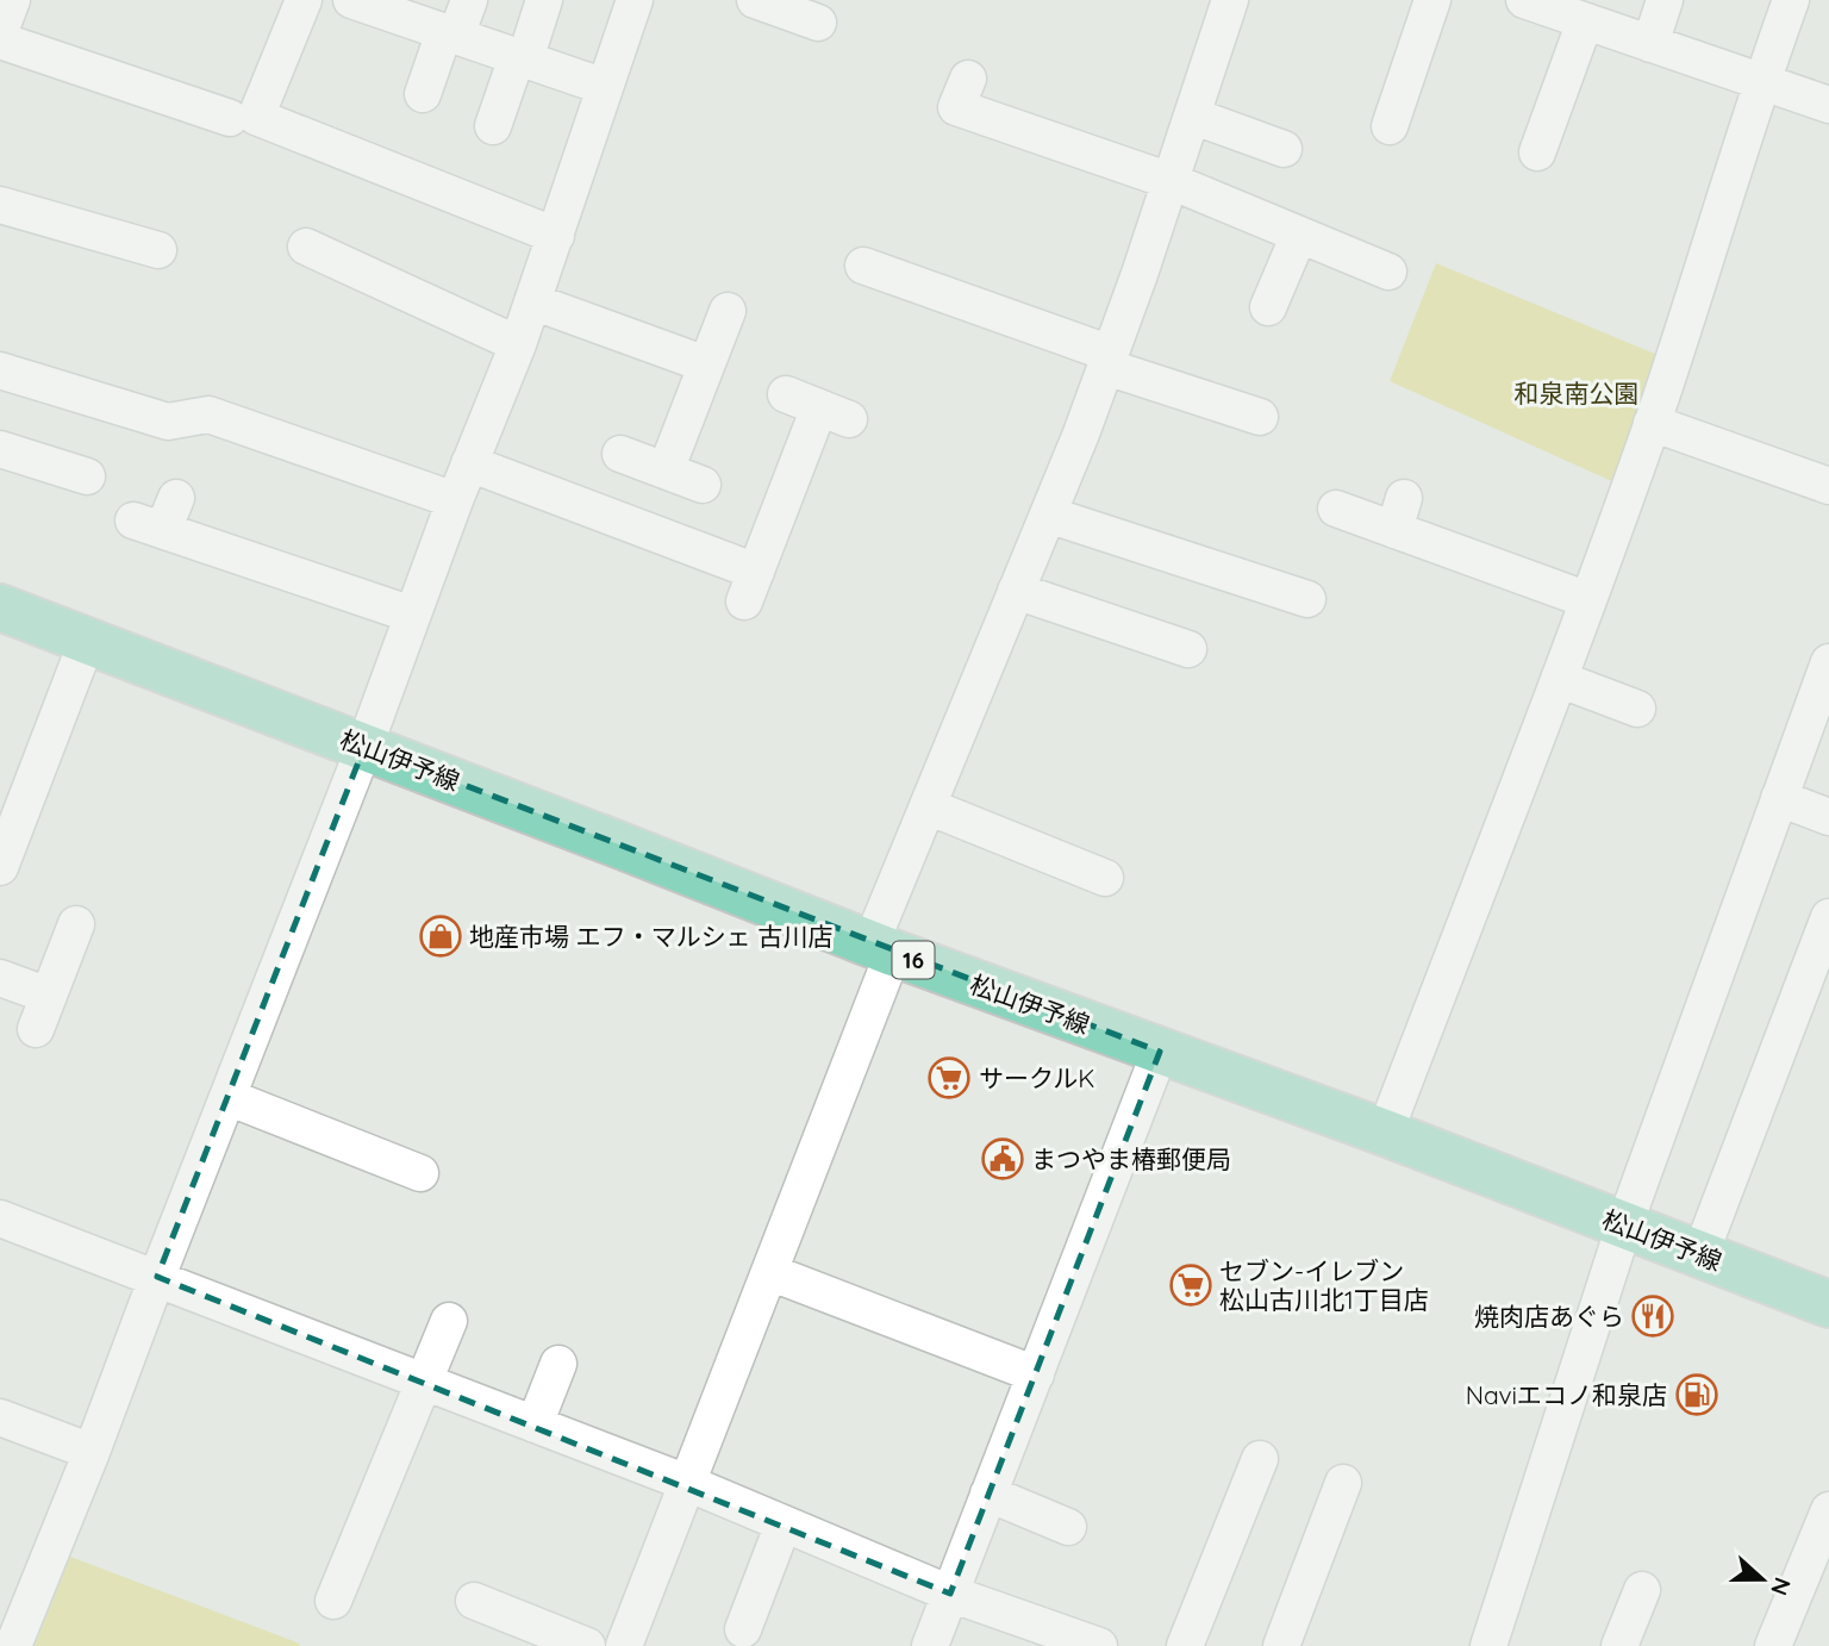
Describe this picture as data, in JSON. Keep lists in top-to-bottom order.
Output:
{
  "streets": {
    "main road": ["松山伊予線", "16"]
  },
  "parks": ["和泉南公園"],
  "places": {
    "shop": ["地産市場 エフ・マルシェ 古川店"],
    "supermarket": ["サークルK", "セブン-イレブン 松山古川北1丁目店"],
    "public building": ["まつやま椿郵便局"],
    "restaurant": ["焼肉店あぐら"],
    "fuel station": ["Naviエコノ和泉店"]
  },
  "north": "right"
}
